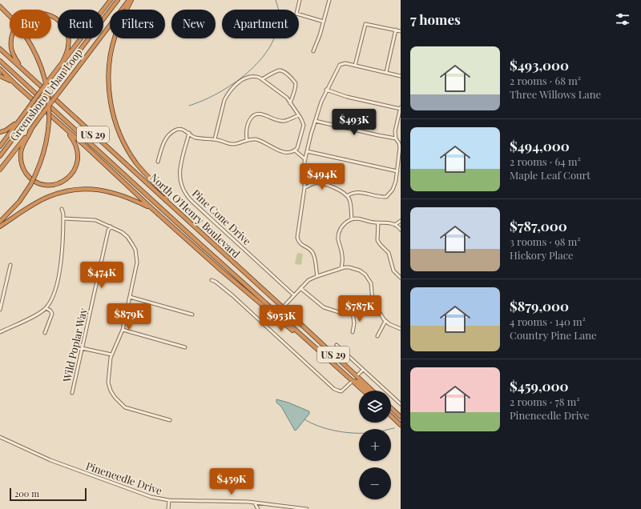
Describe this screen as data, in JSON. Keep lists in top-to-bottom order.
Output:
{
  "streets": {
    "highway": ["Greensboro Urban Loop", "US 29", "North O'Henry Boulevard"],
    "street": ["Pine Cone Drive", "Wild Poplar Way", "Pineneedle Drive"]
  },
  "scale_bar": "200 m",
  "page": {
    "heading": "7 homes",
    "chip": [
      "Buy",
      "Rent",
      "Filters",
      "New",
      "Apartment"
    ],
    "list": [
      {
        "name": "$493,000",
        "note": "2 rooms · 68 m² · Three Willows Lane"
      },
      {
        "name": "$494,000",
        "note": "2 rooms · 64 m² · Maple Leaf Court"
      },
      {
        "name": "$787,000",
        "note": "3 rooms · 98 m² · Hickory Place"
      },
      {
        "name": "$879,000",
        "note": "4 rooms · 140 m² · Country Pine Lane"
      },
      {
        "name": "$459,000",
        "note": "2 rooms · 78 m² · Pineneedle Drive"
      }
    ],
    "price": [
      "$493K",
      "$494K",
      "$474K",
      "$787K",
      "$879K",
      "$953K",
      "$459K"
    ],
    "map_buttons": ["+", "−"],
    "scale": "200 m"
  }
}
